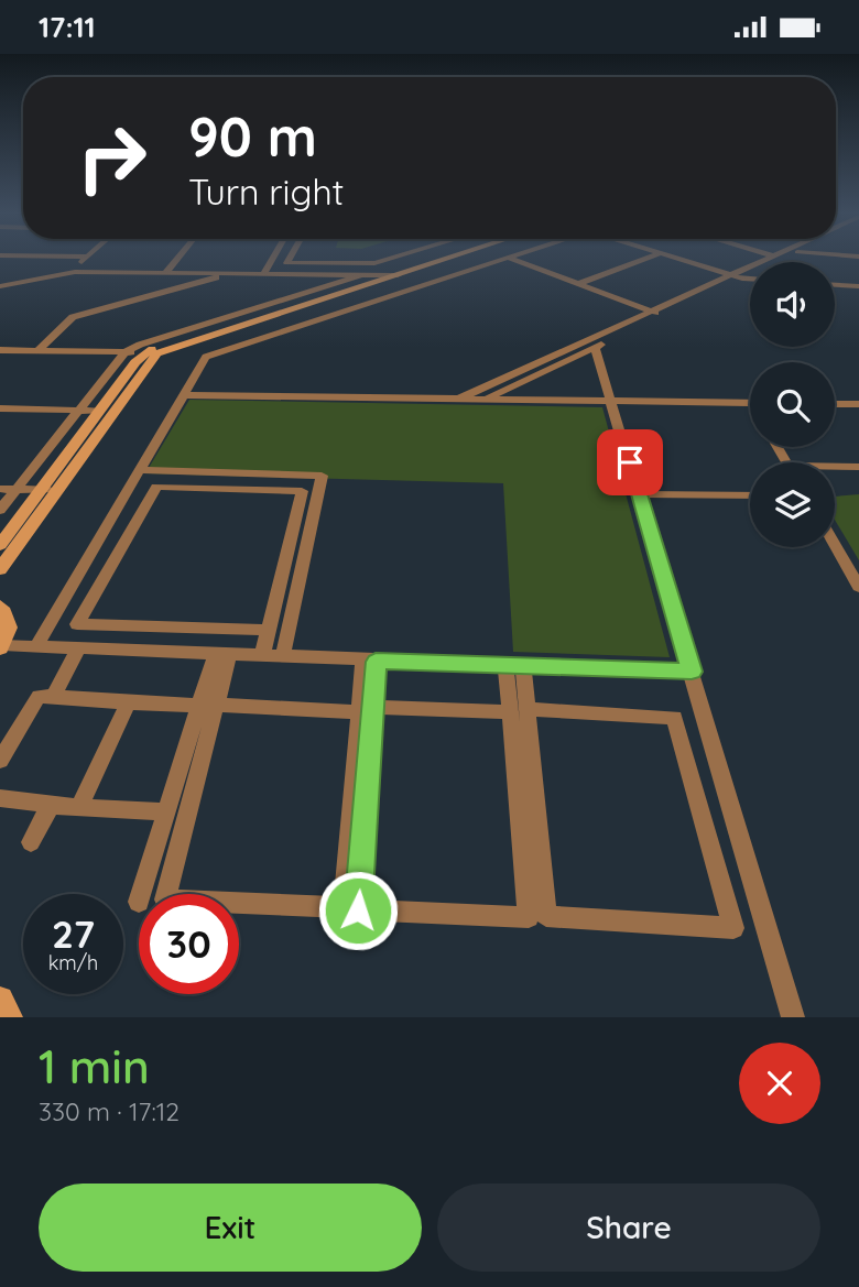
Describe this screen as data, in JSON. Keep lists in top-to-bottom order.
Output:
{
  "page": {
    "status": "17:11",
    "turn": ["90 m", "Turn right"],
    "speed": "27 km/h",
    "limit": "30",
    "heading": ["1 min", "330 m · 17:12"],
    "buttons": ["Exit", "Share"]
  }
}
